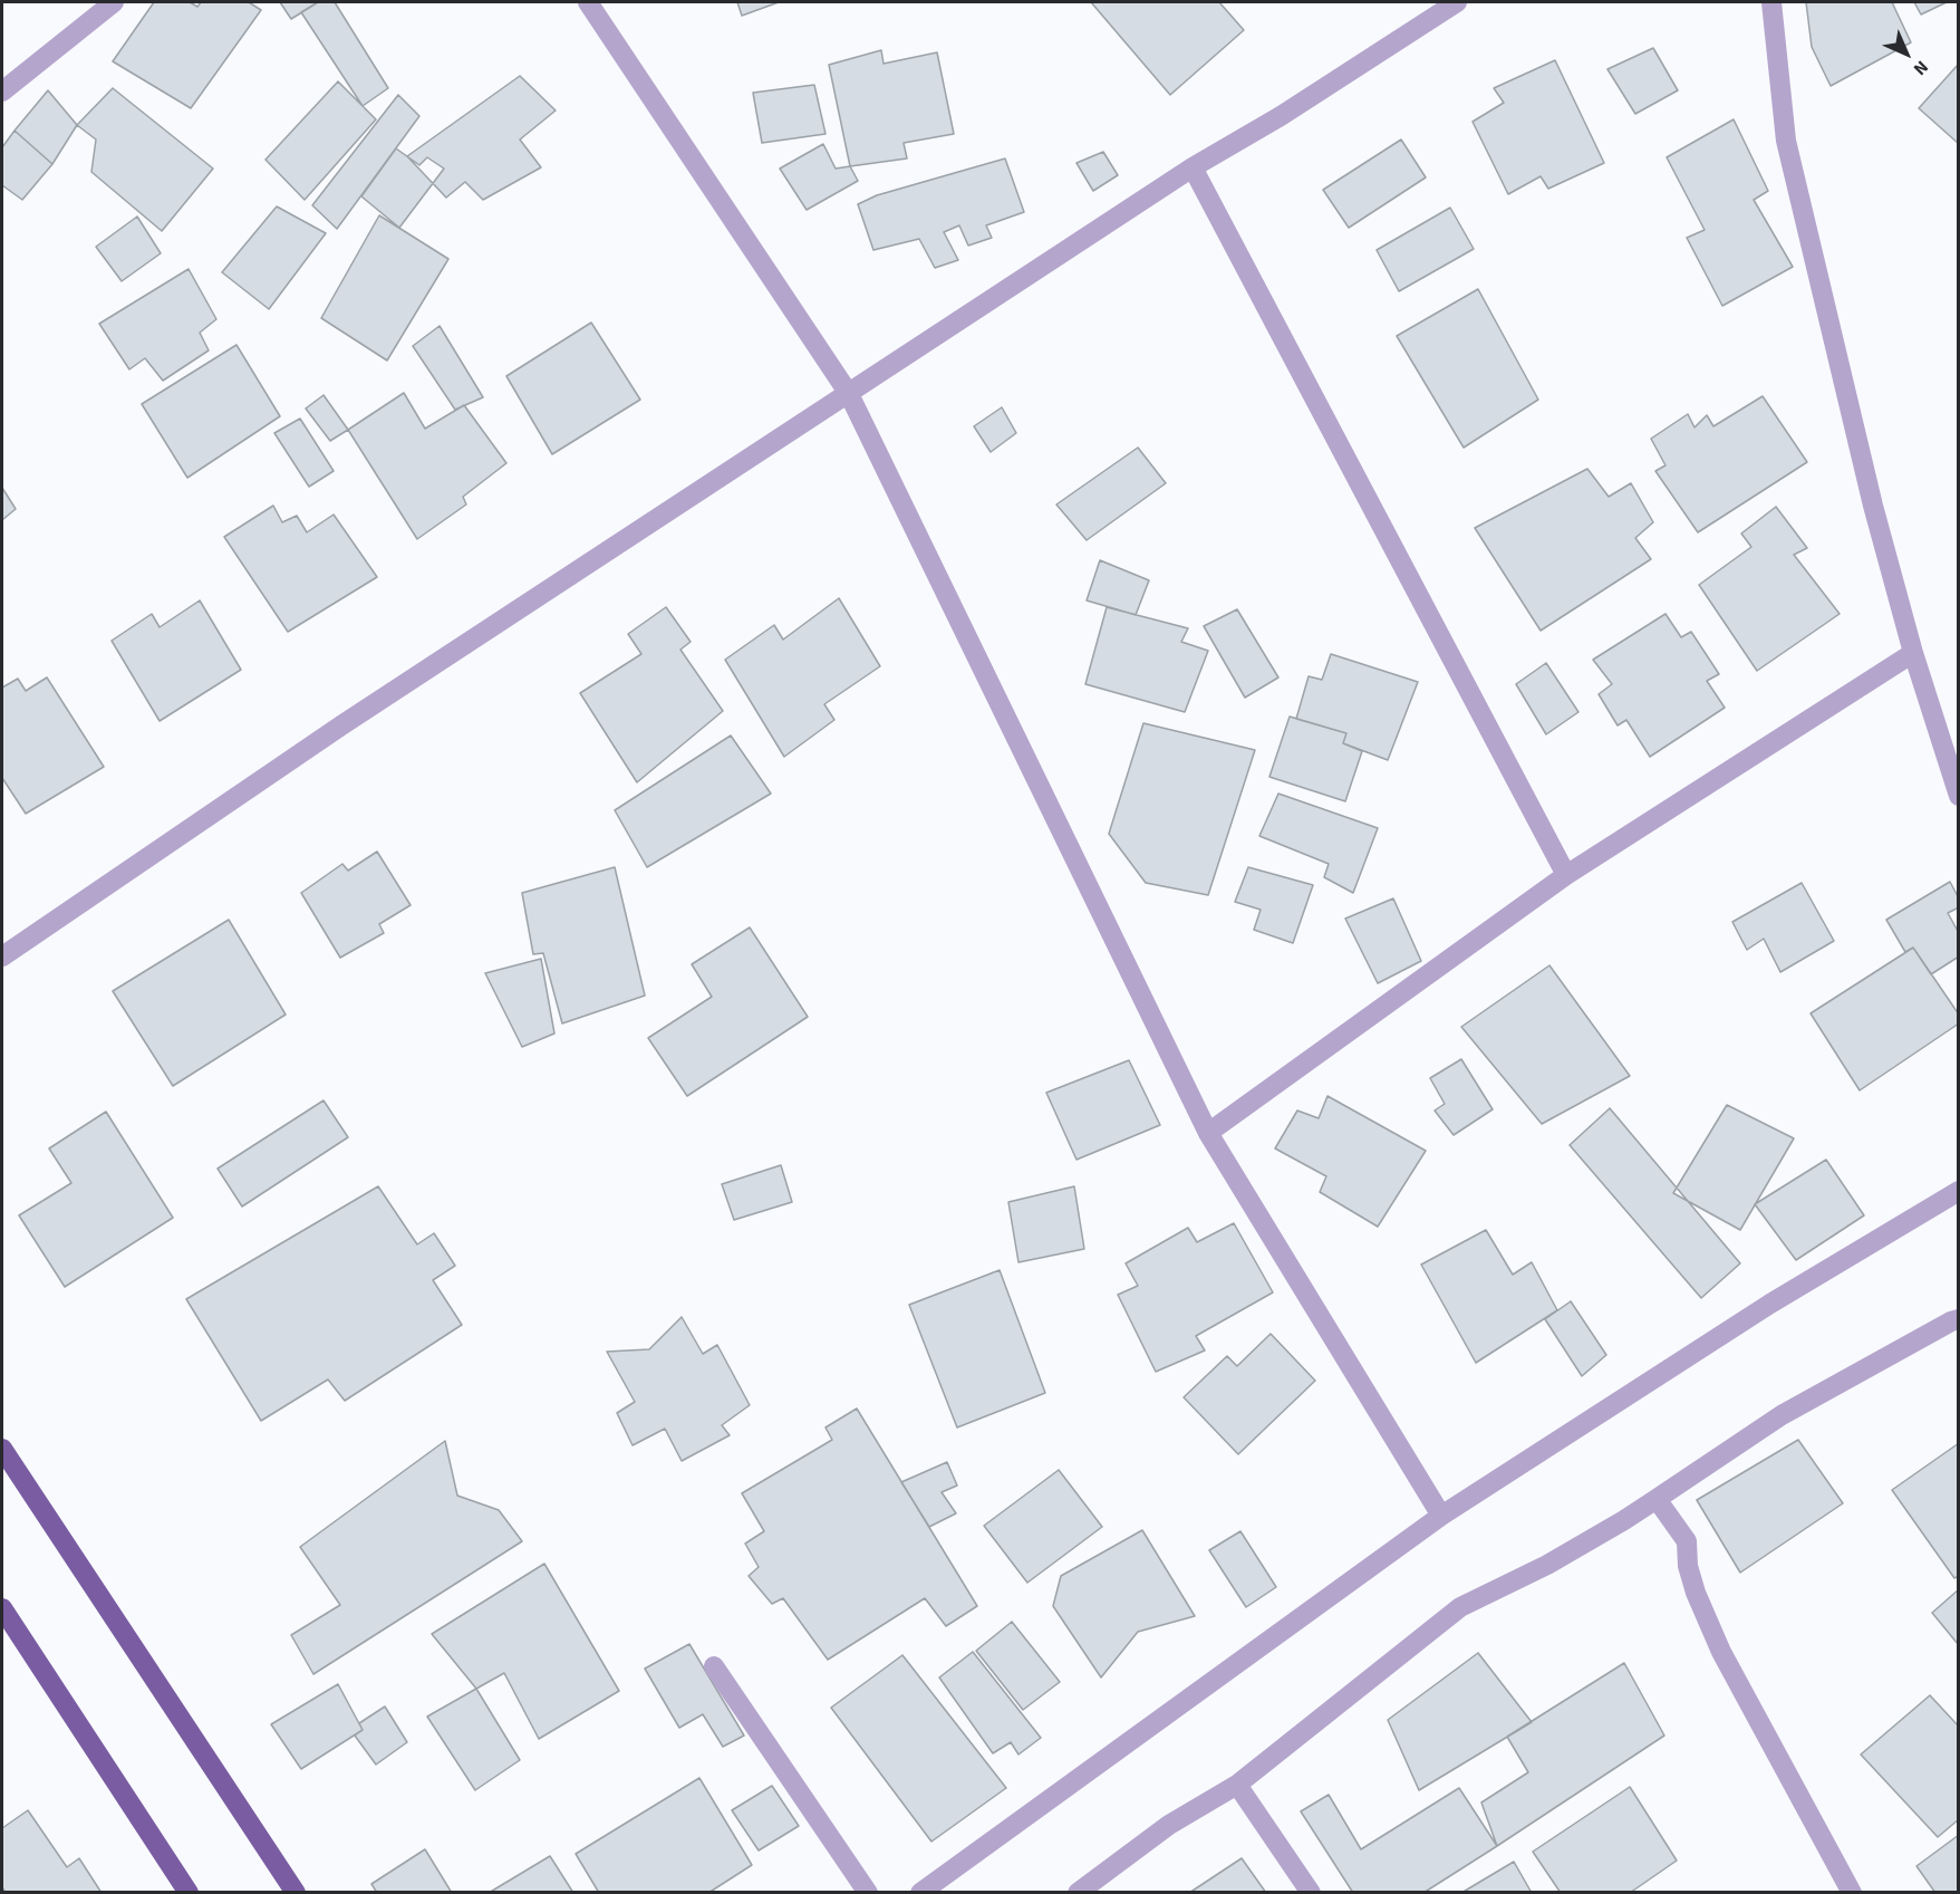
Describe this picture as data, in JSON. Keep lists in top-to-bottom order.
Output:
{
  "north": "bottom right"
}
